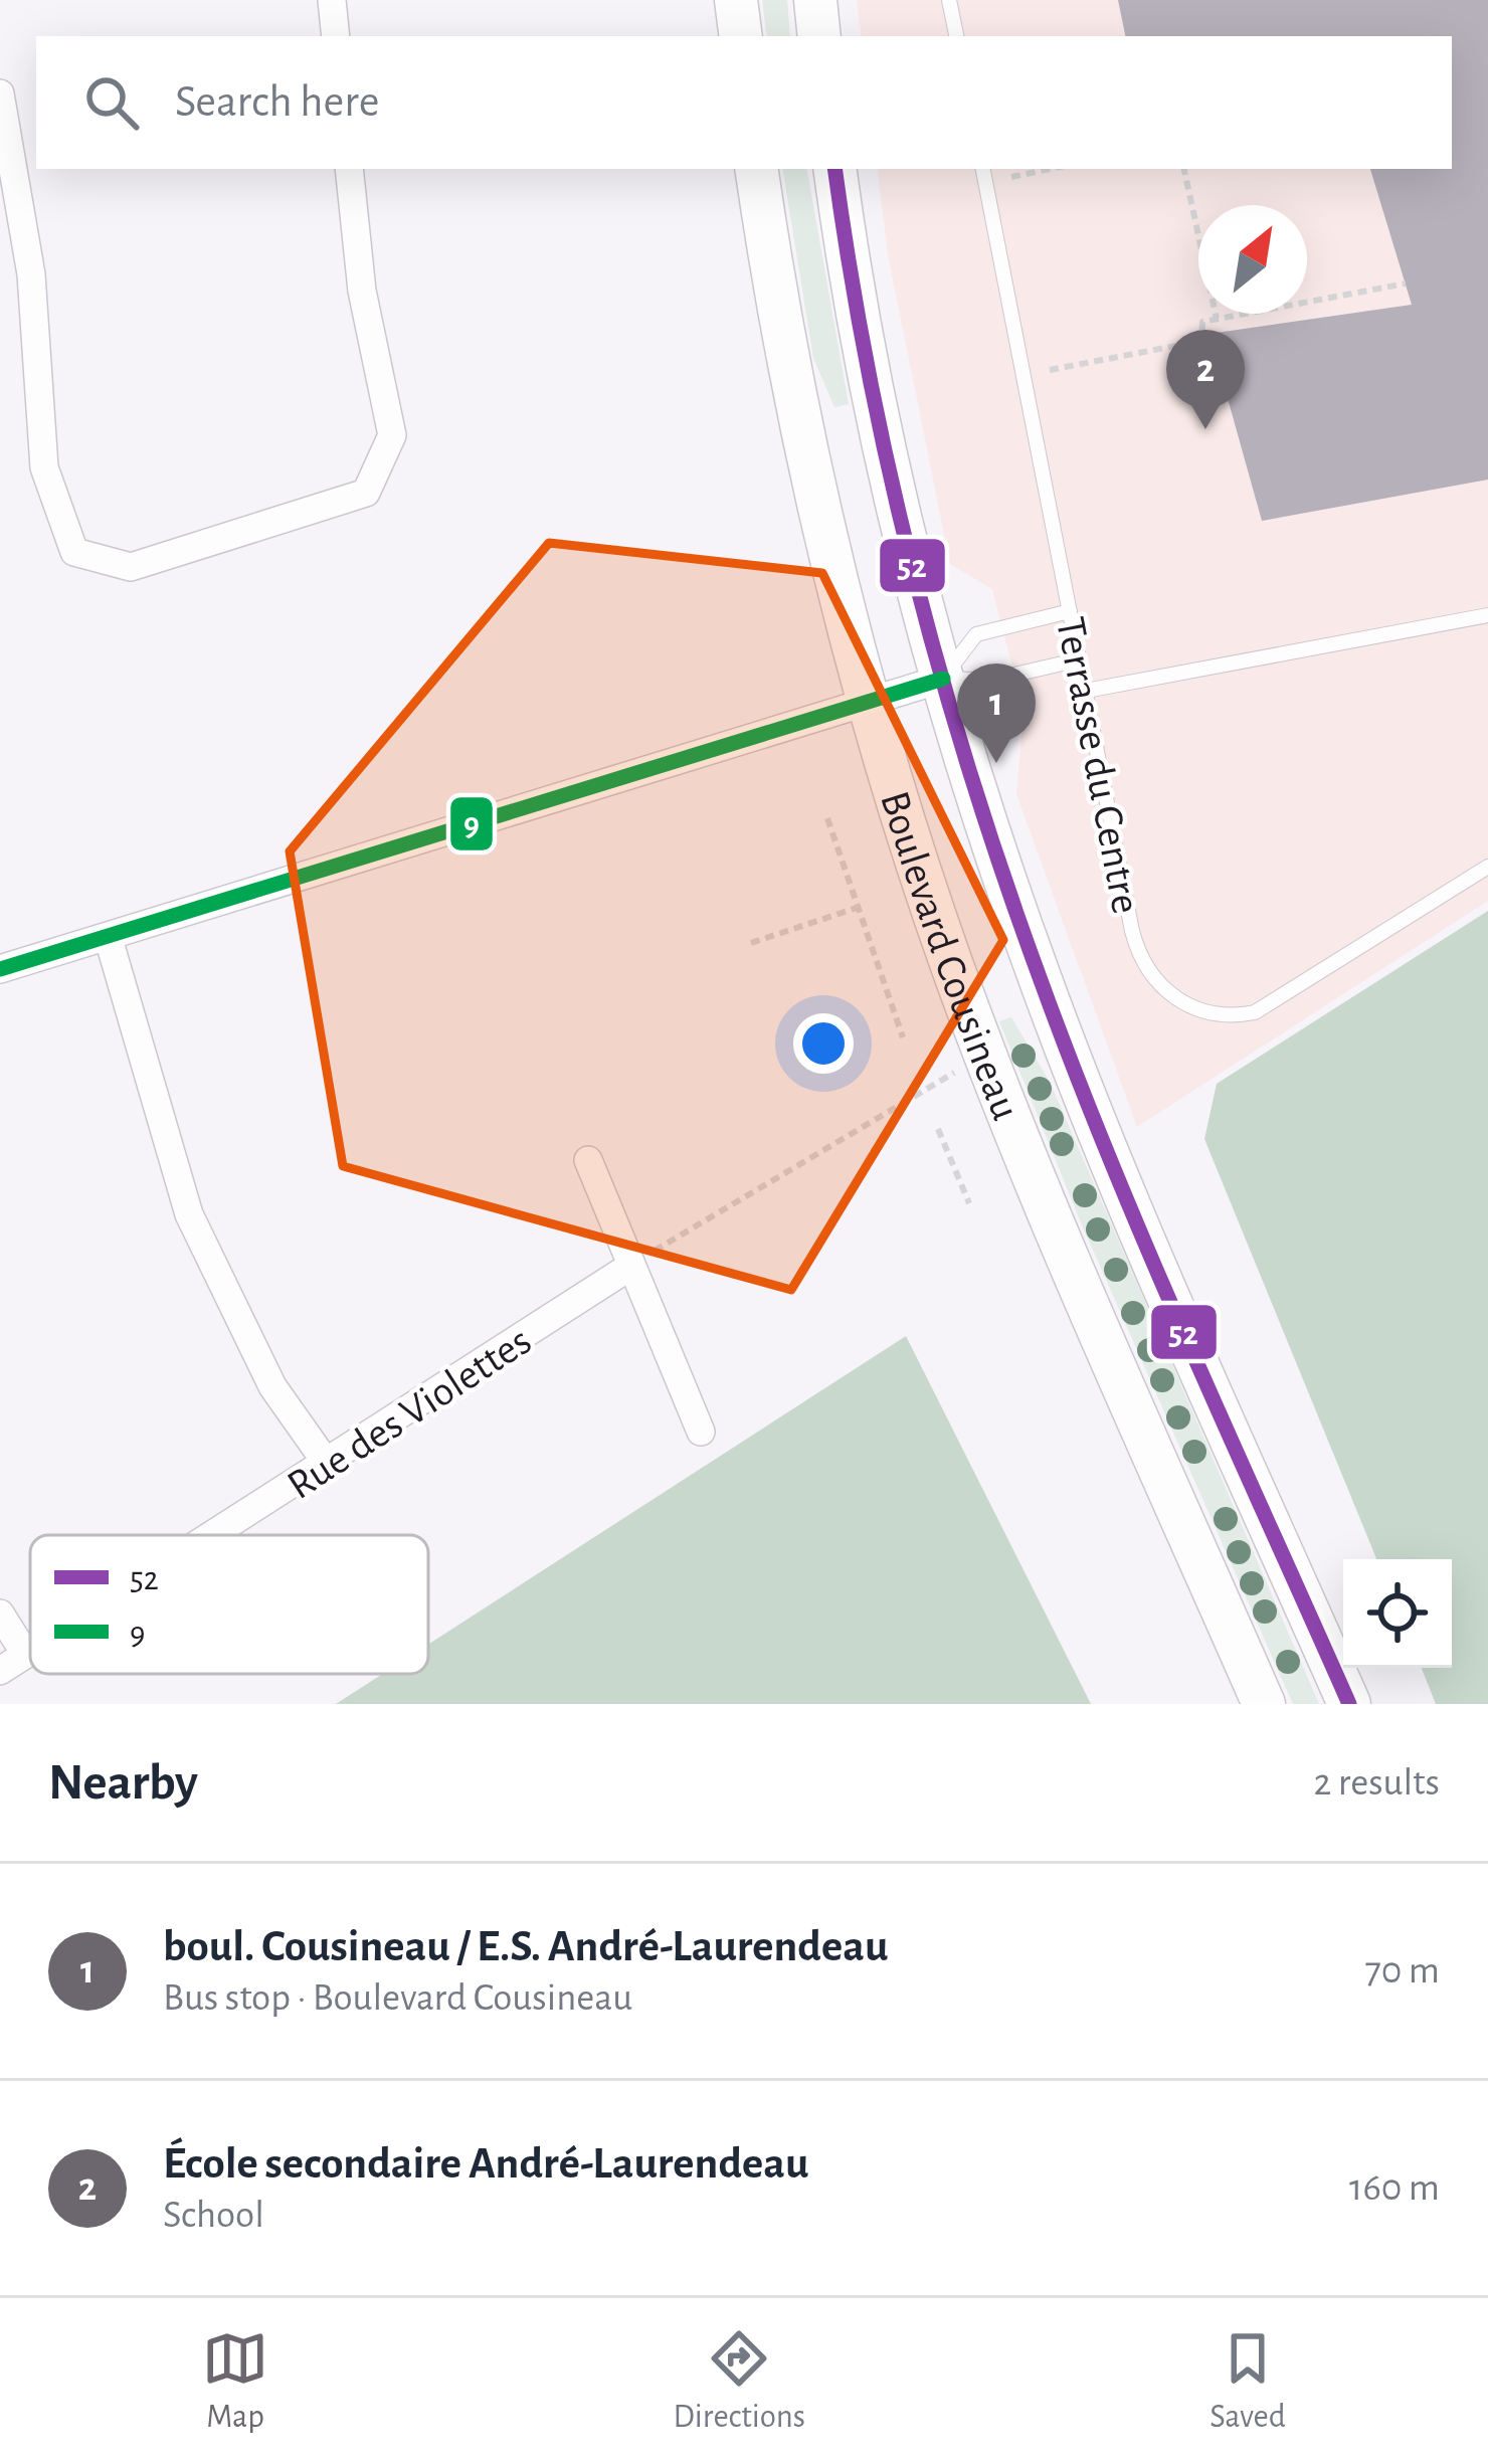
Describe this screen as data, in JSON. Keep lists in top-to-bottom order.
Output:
{
  "streets": {
    "main road": ["Boulevard Cousineau"],
    "street": ["Rue des Violettes"],
    "lane": ["Terrasse du Centre"]
  },
  "lines": ["transit line 52", "transit line 9"],
  "legend": ["52", "9"],
  "north": "top right",
  "page": {
    "search": "Search here",
    "pins": ["2", "1"],
    "heading": ["Nearby", "2 results"],
    "list": [
      {
        "mark": "1",
        "name": "boul. Cousineau / E.S. André-Laurendeau",
        "note": "Bus stop · Boulevard Cousineau",
        "value": "70 m"
      },
      {
        "mark": "2",
        "name": "École secondaire André-Laurendeau",
        "note": "School",
        "value": "160 m"
      }
    ],
    "nav": ["Map", "Directions", "Saved"]
  }
}
